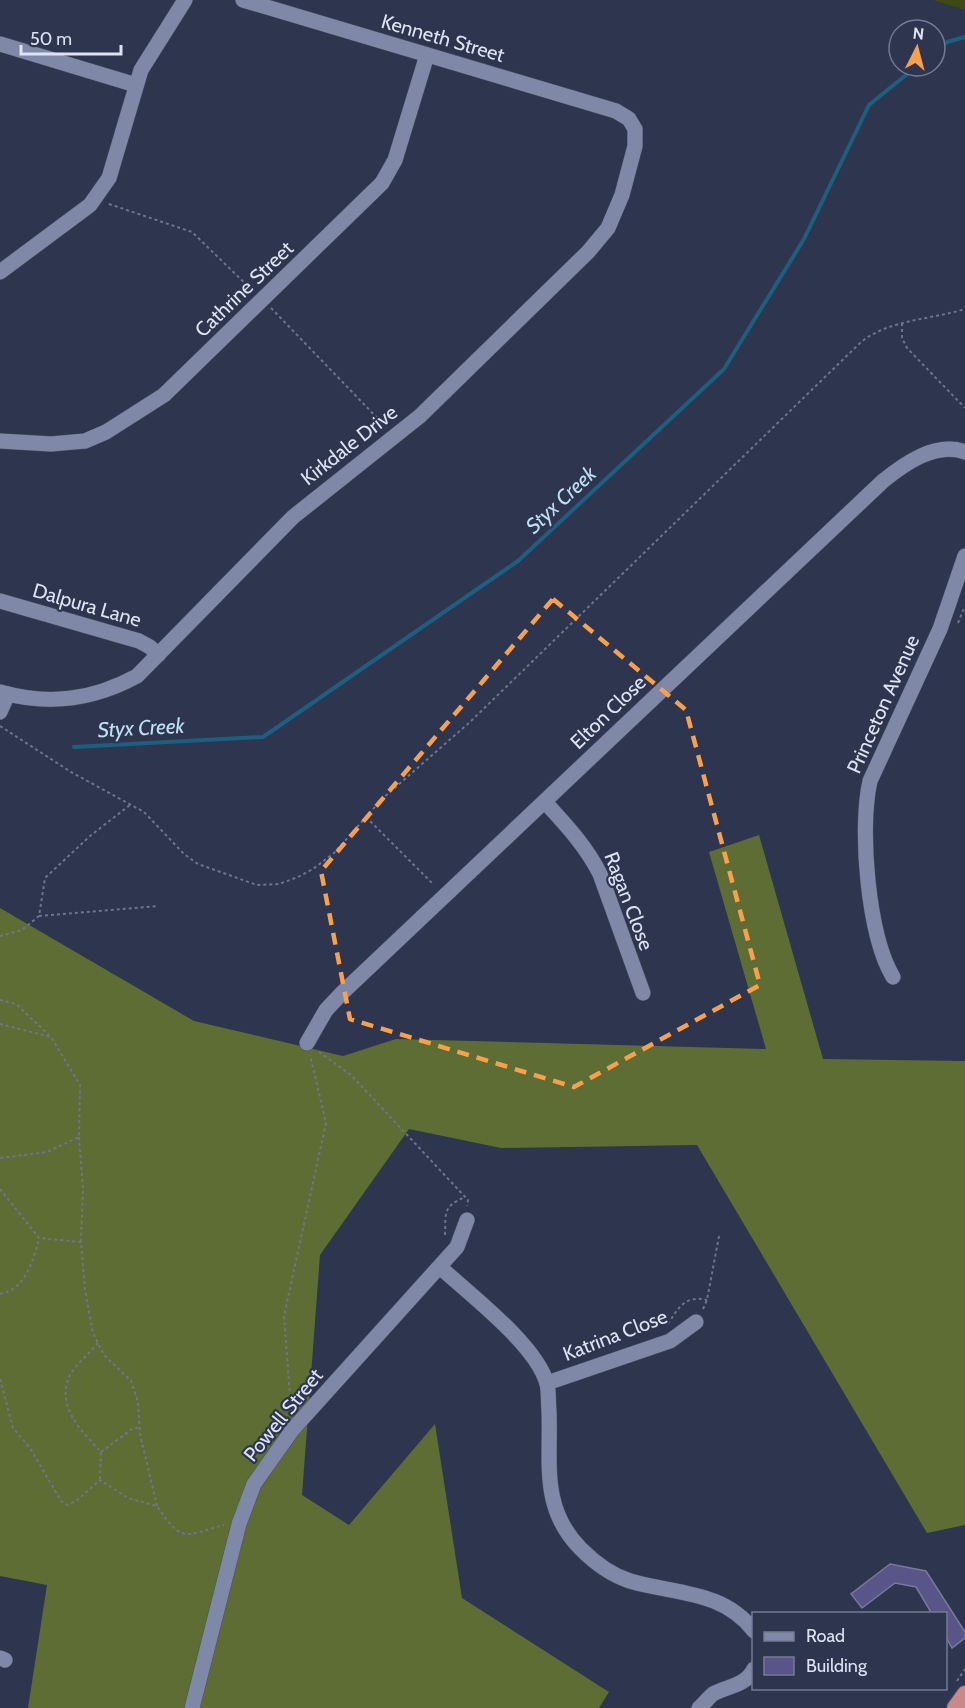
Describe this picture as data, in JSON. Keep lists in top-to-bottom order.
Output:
{
  "streets": {
    "street": [
      "Kenneth Street",
      "Cathrine Street",
      "Kirkdale Drive",
      "Dalpura Lane",
      "Princeton Avenue",
      "Elton Close",
      "Ragan Close",
      "Katrina Close",
      "Powell Street"
    ]
  },
  "crossings": [
    ["Kenneth Street", "Cathrine Street"],
    ["Kenneth Street", "Kirkdale Drive"],
    ["Kirkdale Drive", "Dalpura Lane"],
    ["Elton Close", "Ragan Close"]
  ],
  "water": ["Styx Creek"],
  "legend": ["Road", "Building"],
  "scale_bar": "50 m",
  "north": "top"
}
